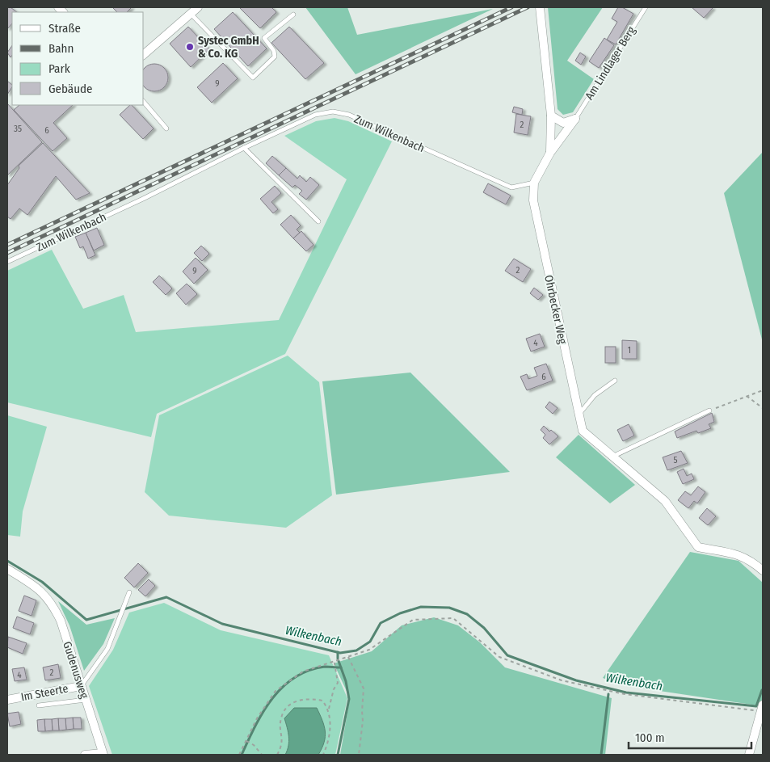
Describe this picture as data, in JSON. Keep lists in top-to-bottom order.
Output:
{
  "streets": {
    "street": ["Ohrbecker Weg", "Gudenusweg", "Im Steerte"],
    "lane": ["Am Lindlager Berg", "Zum Wilkenbach"]
  },
  "crossings": [
    ["Am Lindlager Berg", "Ohrbecker Weg"],
    ["Zum Wilkenbach", "Ohrbecker Weg"],
    ["Gudenusweg", "Im Steerte"]
  ],
  "water": ["Wilkenbach"],
  "places": ["Systec GmbH & Co. KG"],
  "house_numbers": [
    "9",
    "2",
    "35",
    "6",
    "2",
    "9",
    "4",
    "1",
    "6",
    "5",
    "2",
    "4"
  ],
  "legend": [
    "Straße",
    "Bahn",
    "Park",
    "Gebäude"
  ],
  "scale_bar": "100 m"
}
